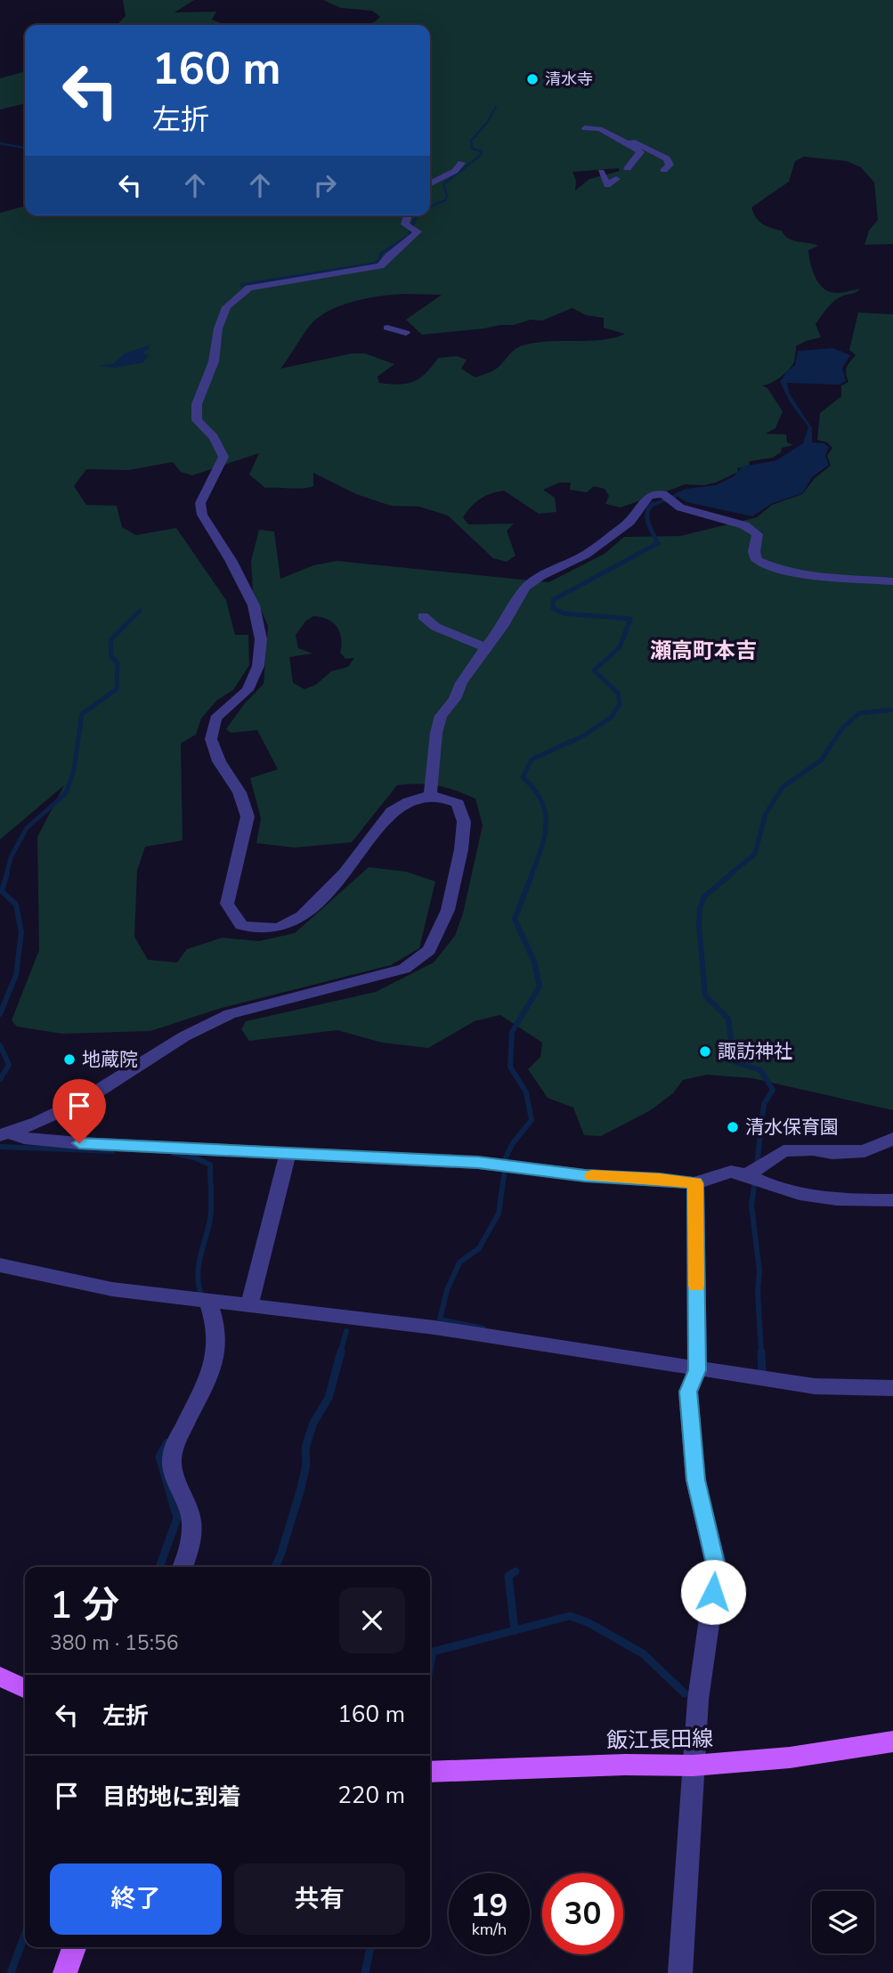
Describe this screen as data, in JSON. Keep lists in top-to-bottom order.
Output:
{
  "streets": {
    "main road": ["飯江長田線"]
  },
  "districts": ["瀬高町本吉"],
  "places": [
    "清水寺",
    "諏訪神社",
    "地蔵院",
    "清水保育園"
  ],
  "page": {
    "turn": ["160 m", "左折"],
    "heading": ["1 分", "380 m · 15:56"],
    "list": [
      {
        "name": "左折",
        "value": "160 m"
      },
      {
        "name": "目的地に到着",
        "value": "220 m"
      }
    ],
    "buttons": ["終了", "共有"],
    "speed": "19 km/h",
    "limit": "30"
  }
}
